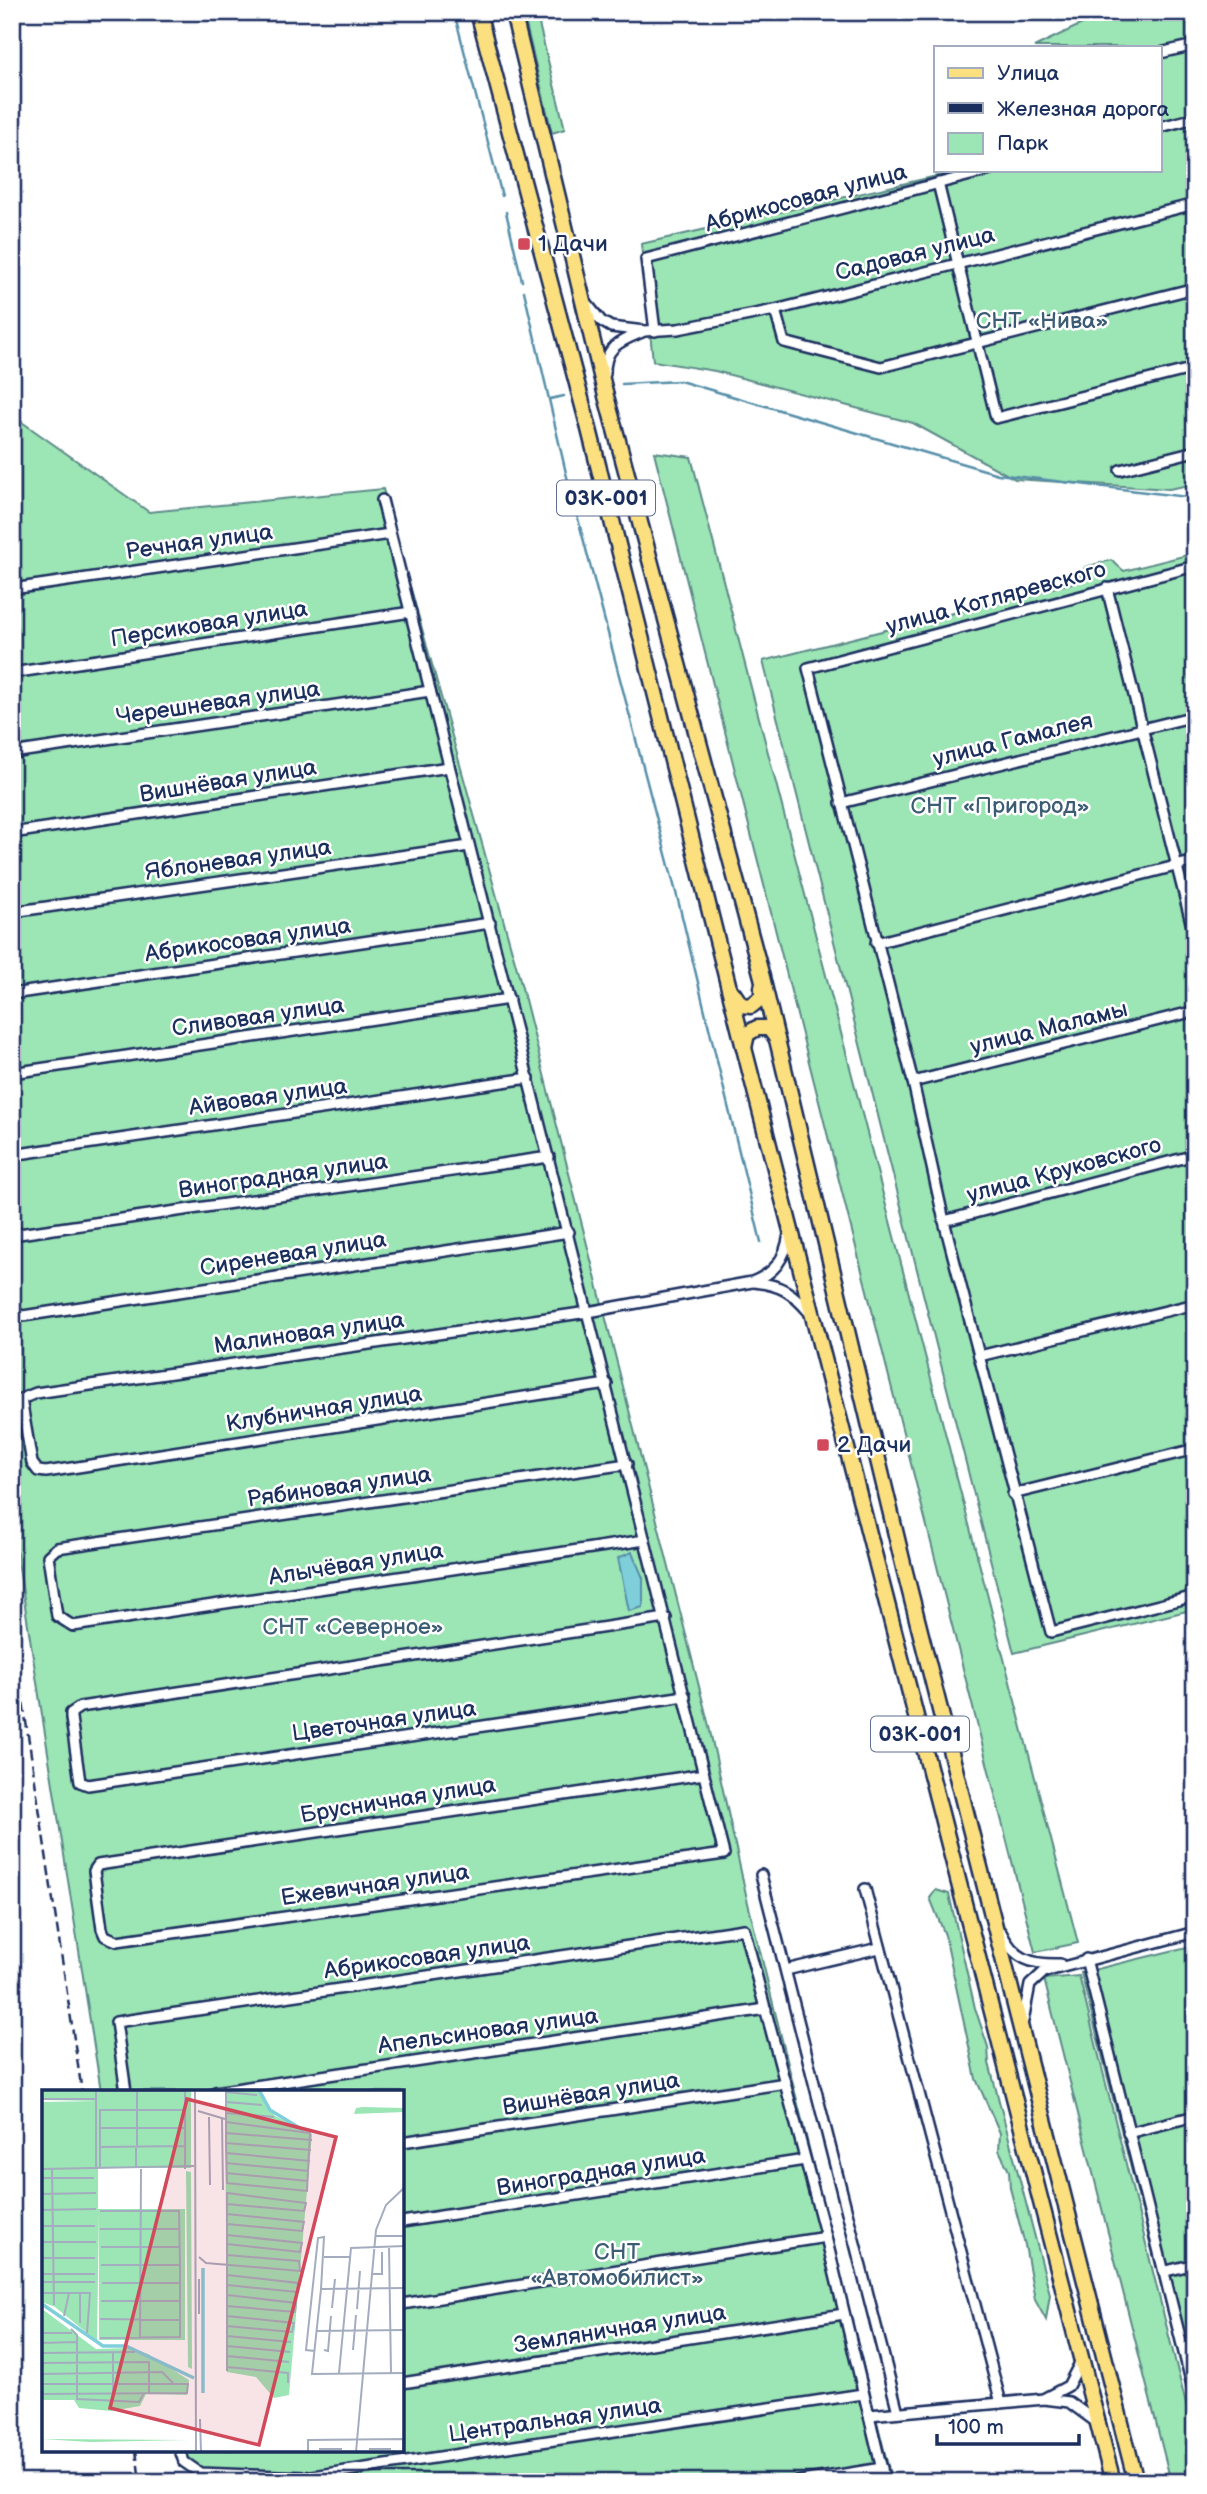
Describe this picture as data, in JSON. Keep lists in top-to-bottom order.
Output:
{
  "streets": {
    "main road": ["03К-001"],
    "street": [
      "Абрикосовая улица",
      "Садовая улица",
      "Речная улица",
      "улица Котляревского",
      "Персиковая улица",
      "Черешневая улица",
      "улица Гамалея",
      "Вишнёвая улица",
      "Яблоневая улица",
      "Сливовая улица",
      "улица Маламы",
      "Айвовая улица",
      "улица Круковского",
      "Виноградная улица",
      "Сиреневая улица",
      "Малиновая улица",
      "Клубничная улица",
      "Рябиновая улица",
      "Алычёвая улица",
      "Цветочная улица",
      "Брусничная улица",
      "Ежевичная улица",
      "Апельсиновая улица",
      "Земляничная улица",
      "Центральная улица"
    ]
  },
  "crossings": [
    ["Абрикосовая улица", "Садовая улица"],
    ["Абрикосовая улица", "Апельсиновая улица"],
    ["Садовая улица", "03К-001"],
    ["улица Котляревского", "улица Гамалея"],
    ["Малиновая улица", "Клубничная улица"],
    ["Рябиновая улица", "Алычёвая улица"],
    ["Брусничная улица", "Ежевичная улица"]
  ],
  "parks": [
    "СНТ «Нива»",
    "СНТ «Пригород»",
    "СНТ «Северное»",
    "СНТ «Автомобилист»"
  ],
  "places": {
    "transit": ["1 Дачи", "2 Дачи"]
  },
  "legend": ["Улица", "Железная дорога", "Парк"],
  "scale_bar": "100 m"
}
